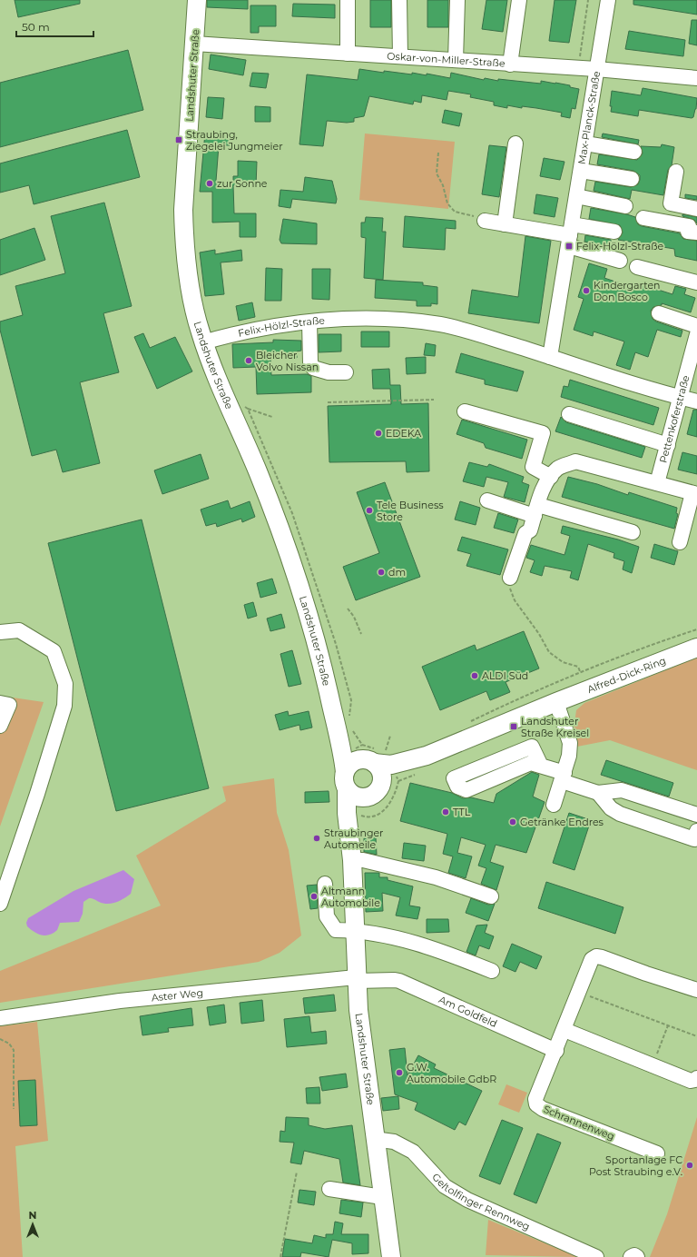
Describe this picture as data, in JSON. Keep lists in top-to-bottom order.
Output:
{
  "streets": {
    "main road": ["Landshuter Straße", "Alfred-Dick-Ring"],
    "street": [
      "Oskar-von-Miller-Straße",
      "Max-Planck-Straße",
      "Felix-Hölzl-Straße",
      "Pettenkoferstraße",
      "Aster Weg",
      "Am Goldfeld",
      "Schrannenweg",
      "Geltolfinger Rennweg"
    ]
  },
  "crossings": [
    ["Oskar-von-Miller-Straße", "Landshuter Straße"],
    ["Oskar-von-Miller-Straße", "Max-Planck-Straße"],
    ["Landshuter Straße", "Felix-Hölzl-Straße"],
    ["Landshuter Straße", "Alfred-Dick-Ring"],
    ["Landshuter Straße", "Aster Weg"],
    ["Landshuter Straße", "Am Goldfeld"],
    ["Landshuter Straße", "Geltolfinger Rennweg"],
    ["Max-Planck-Straße", "Felix-Hölzl-Straße"],
    ["Felix-Hölzl-Straße", "Pettenkoferstraße"],
    ["Aster Weg", "Am Goldfeld"],
    ["Am Goldfeld", "Schrannenweg"]
  ],
  "places": {
    "transit": ["Straubing, Ziegelei Jungmeier", "Felix-Hölzl-Straße", "Landshuter Straße Kreisel"],
    "other": [
      "zur Sonne",
      "Kindergarten Don Bosco",
      "Bleicher Volvo Nissan",
      "EDEKA",
      "Tele Business Store",
      "dm",
      "ALDI Süd",
      "TTL",
      "Getränke Endres",
      "Straubinger Automeile",
      "Altmann Automobile",
      "G.W. Automobile GdbR",
      "Sportanlage FC Post Straubing e.V."
    ]
  },
  "scale_bar": "50 m",
  "north": "top"
}
